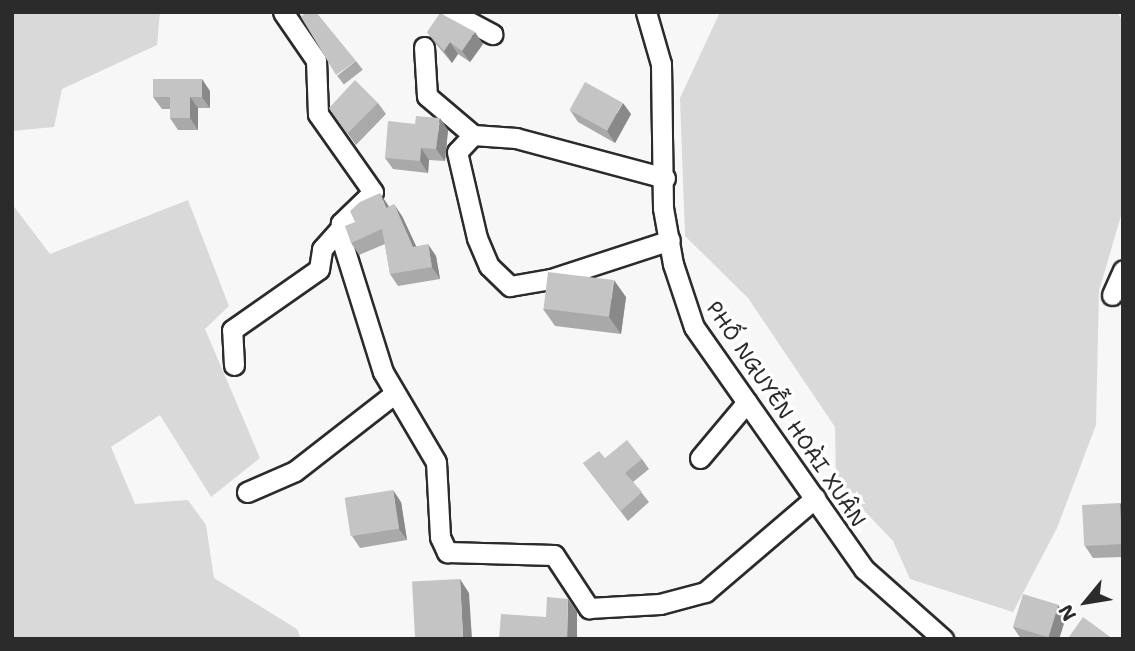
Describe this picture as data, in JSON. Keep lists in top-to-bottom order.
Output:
{
  "streets": {
    "street": ["PHỐ NGUYỄN HOÀI XUÂN"]
  },
  "north": "bottom left"
}
